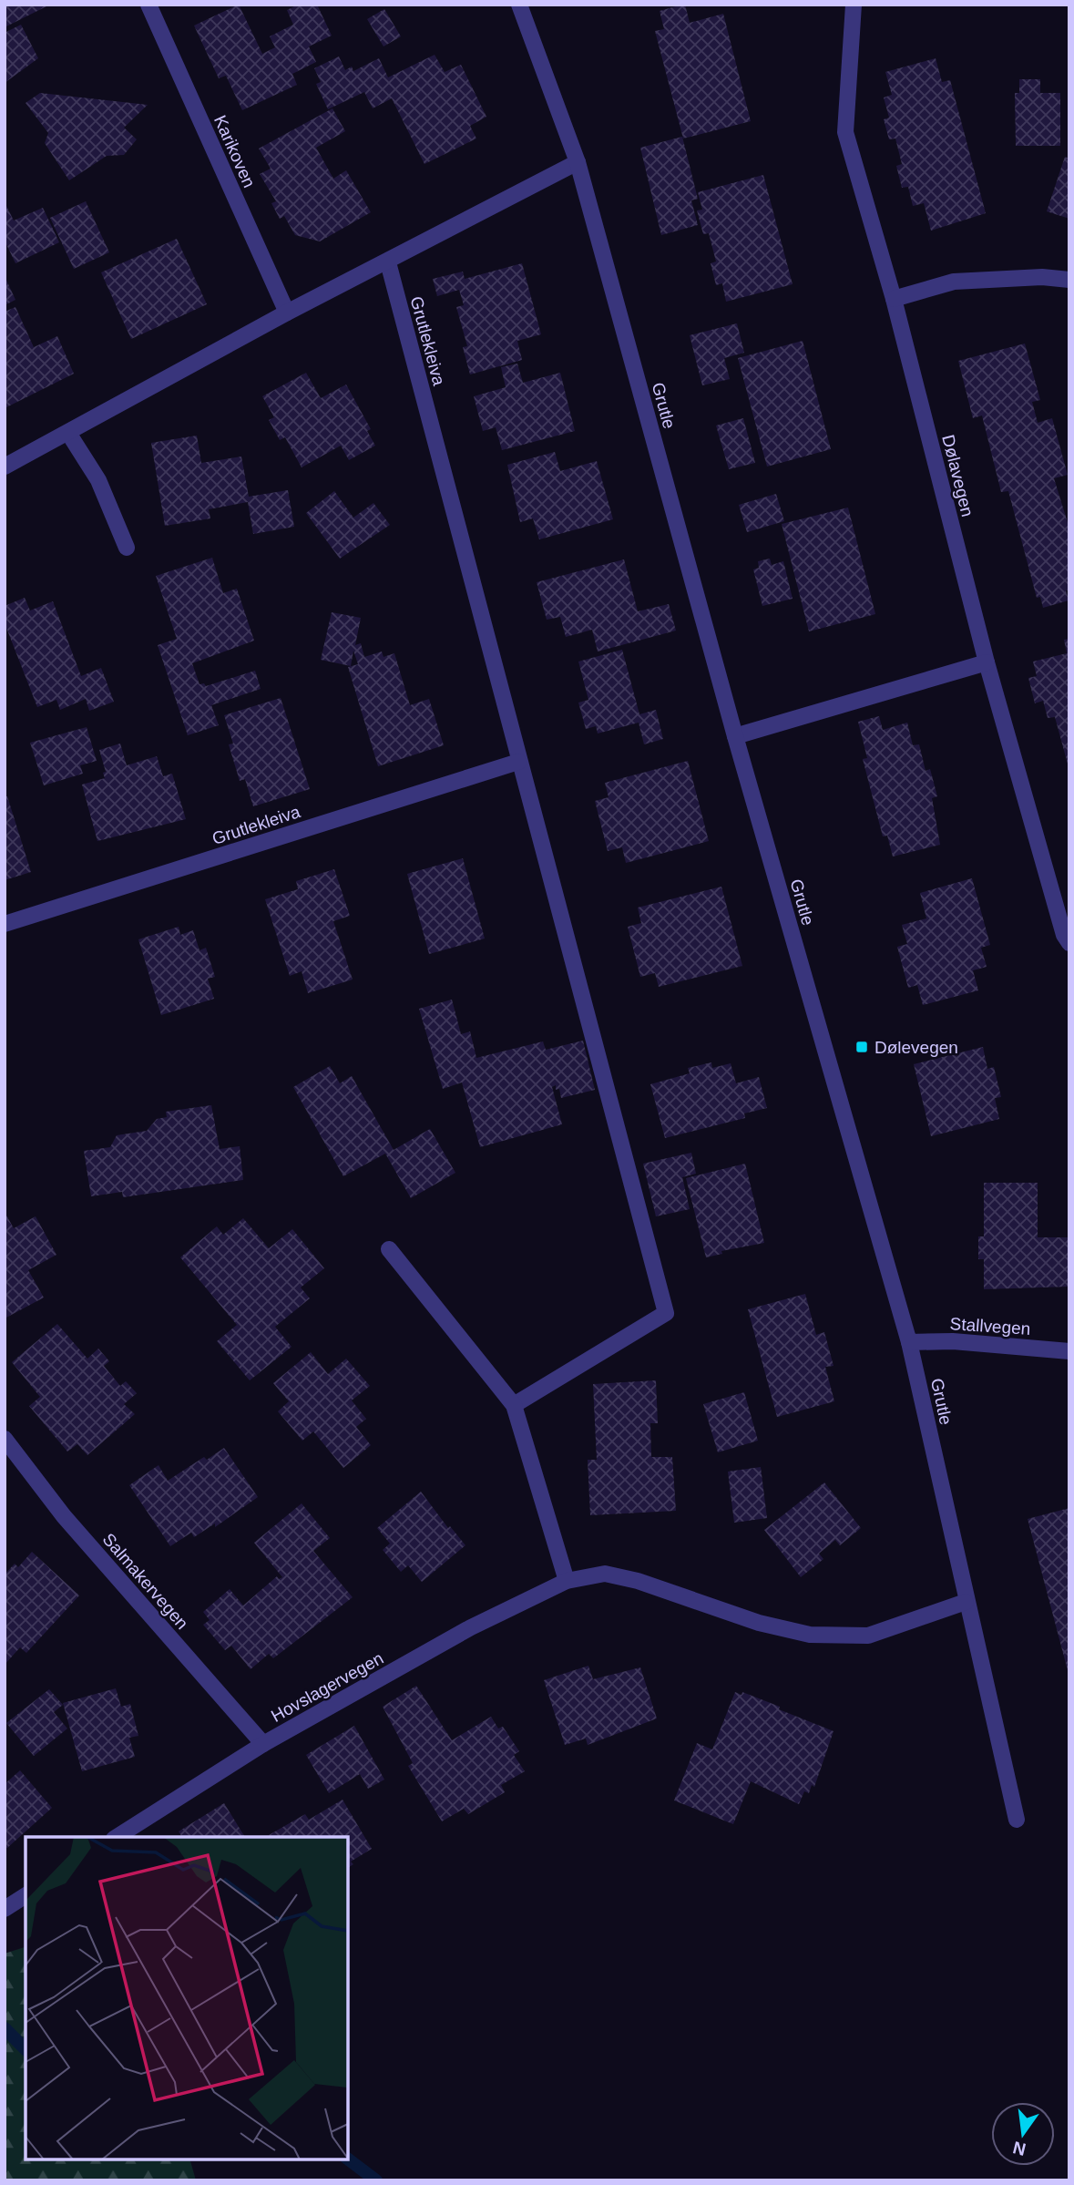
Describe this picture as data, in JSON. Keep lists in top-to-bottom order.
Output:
{
  "streets": {
    "street": [
      "Karikoven",
      "Grutlekleiva",
      "Grutle",
      "Dølavegen",
      "Stallvegen",
      "Salmakervegen",
      "Hovslagervegen"
    ]
  },
  "crossings": [
    ["Grutle", "Stallvegen"],
    ["Grutle", "Hovslagervegen"],
    ["Salmakervegen", "Hovslagervegen"]
  ],
  "places": {
    "transit": ["Dølevegen"]
  },
  "north": "bottom"
}
